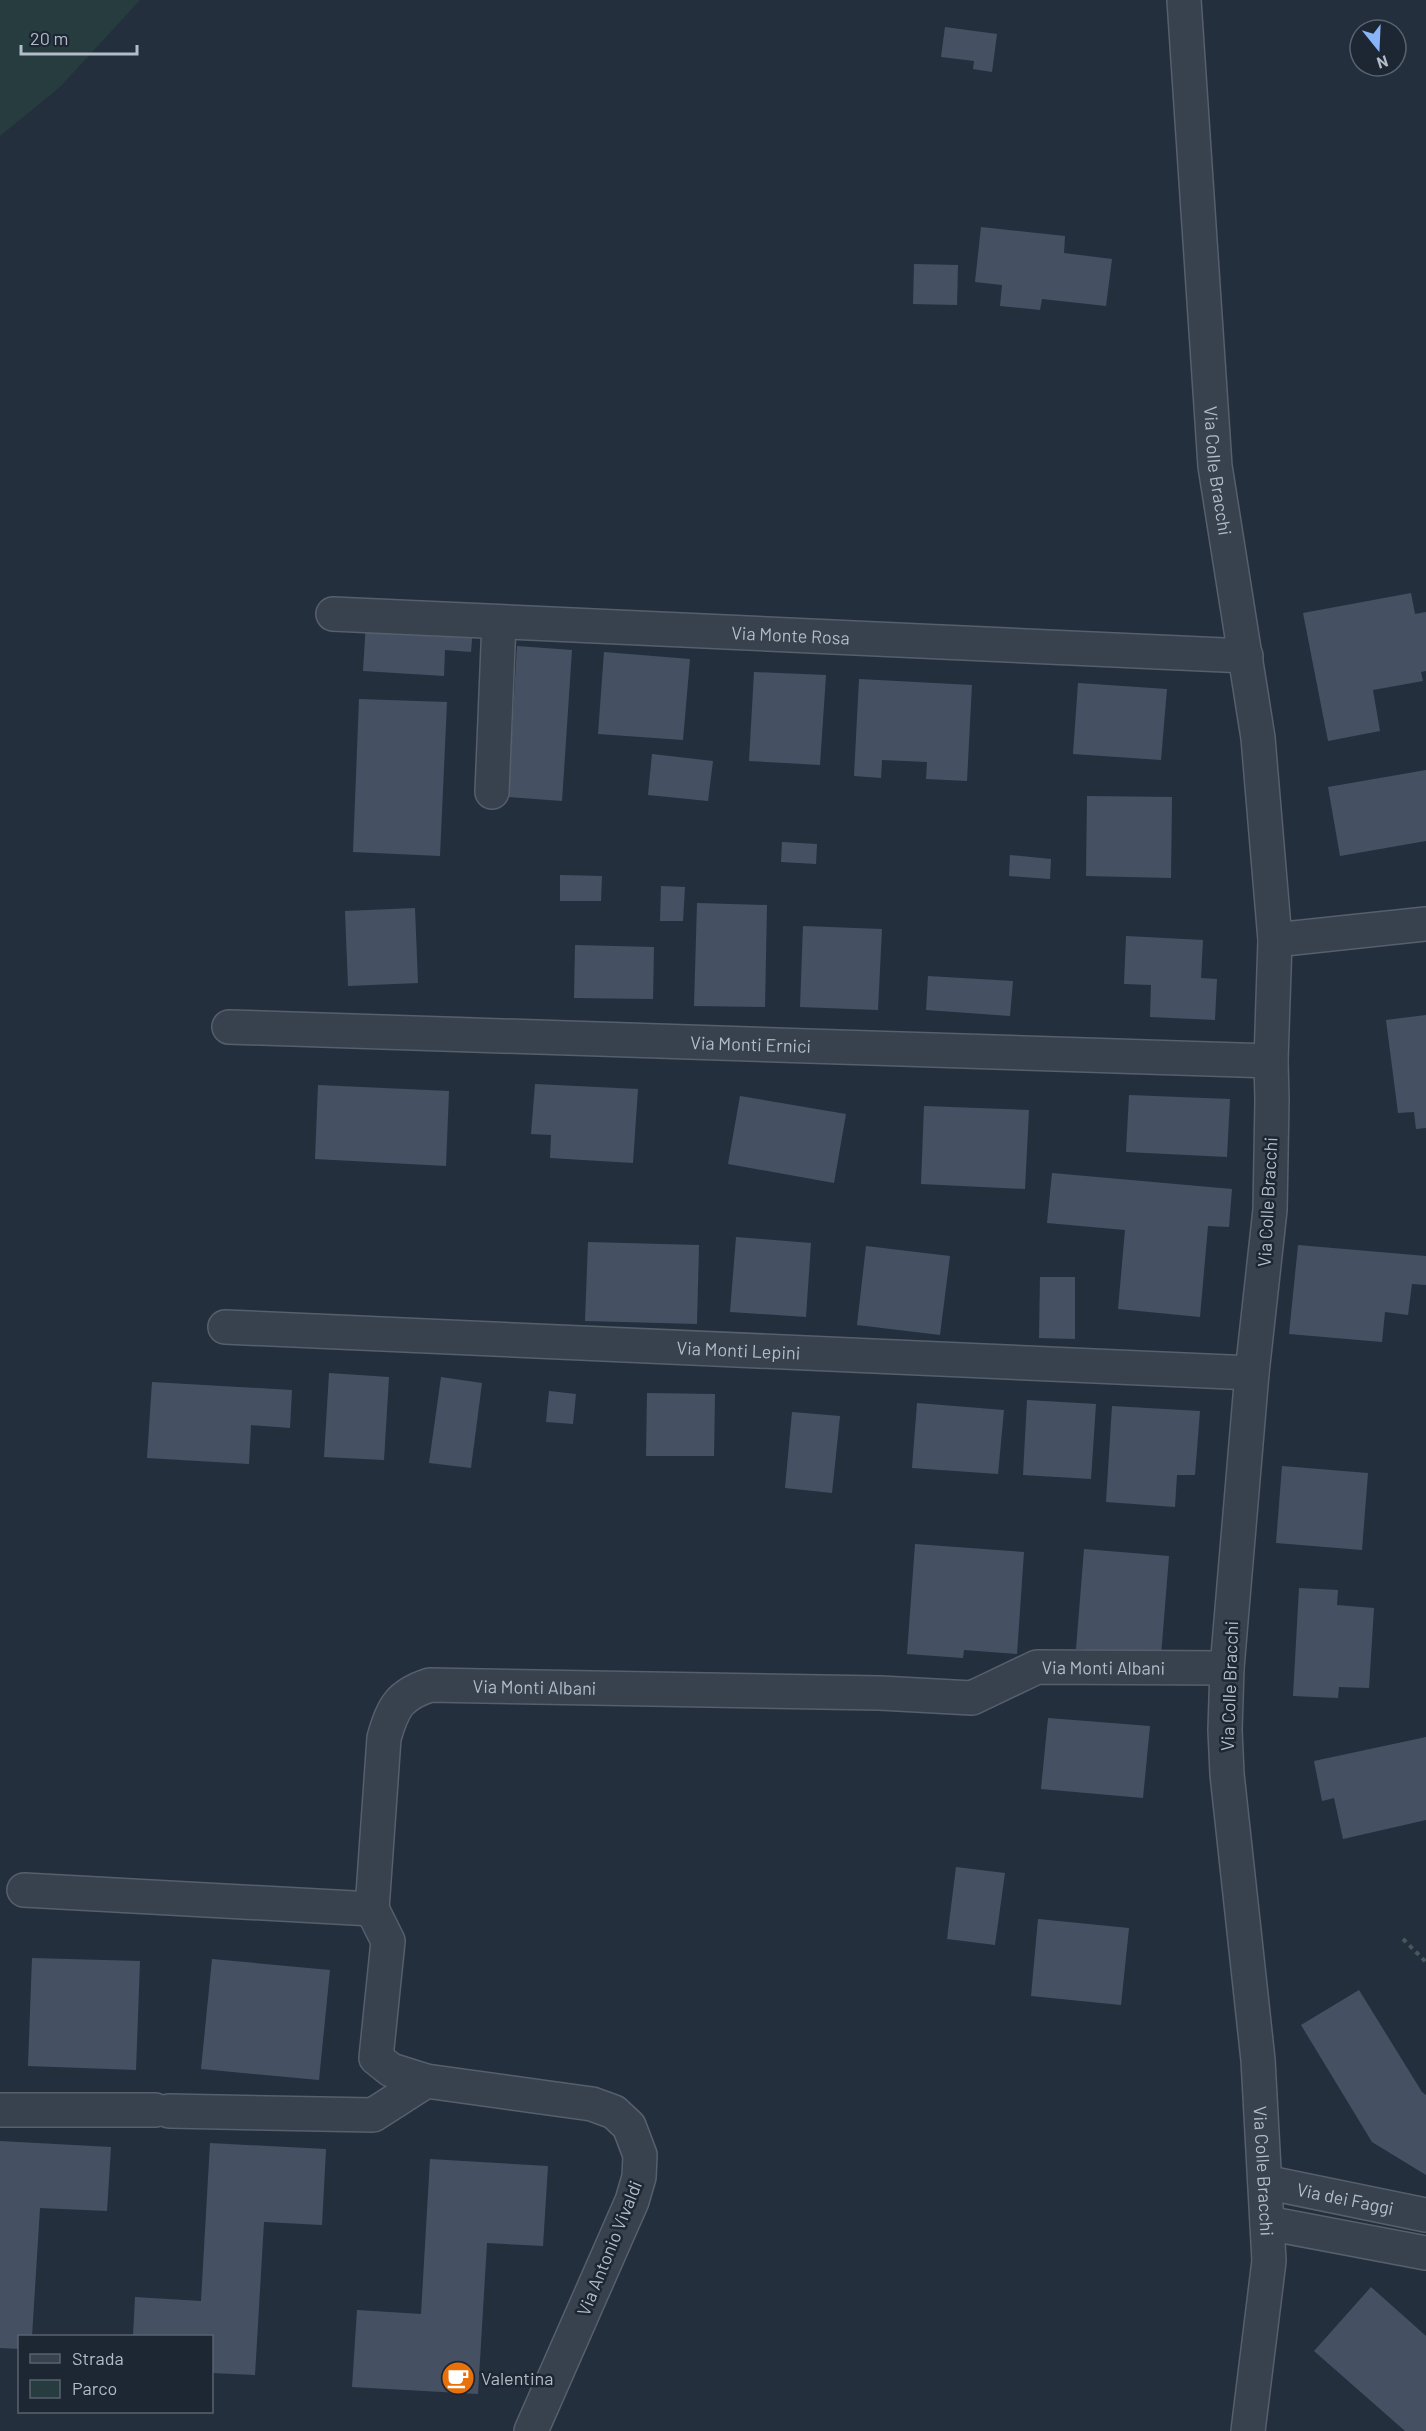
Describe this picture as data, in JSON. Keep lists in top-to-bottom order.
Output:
{
  "streets": {
    "street": [
      "Via Colle Bracchi",
      "Via Monte Rosa",
      "Via Monti Ernici",
      "Via Monti Lepini",
      "Via Monti Albani",
      "Via dei Faggi",
      "Via Antonio Vivaldi"
    ]
  },
  "crossings": [
    ["Via Colle Bracchi", "Via Monte Rosa"],
    ["Via Colle Bracchi", "Via Monti Ernici"],
    ["Via Colle Bracchi", "Via Monti Lepini"],
    ["Via Colle Bracchi", "Via Monti Albani"],
    ["Via Colle Bracchi", "Via dei Faggi"],
    ["Via Monti Albani", "Via Antonio Vivaldi"]
  ],
  "places": {
    "cafe": ["Valentina"]
  },
  "legend": ["Strada", "Parco"],
  "scale_bar": "20 m",
  "north": "bottom"
}
